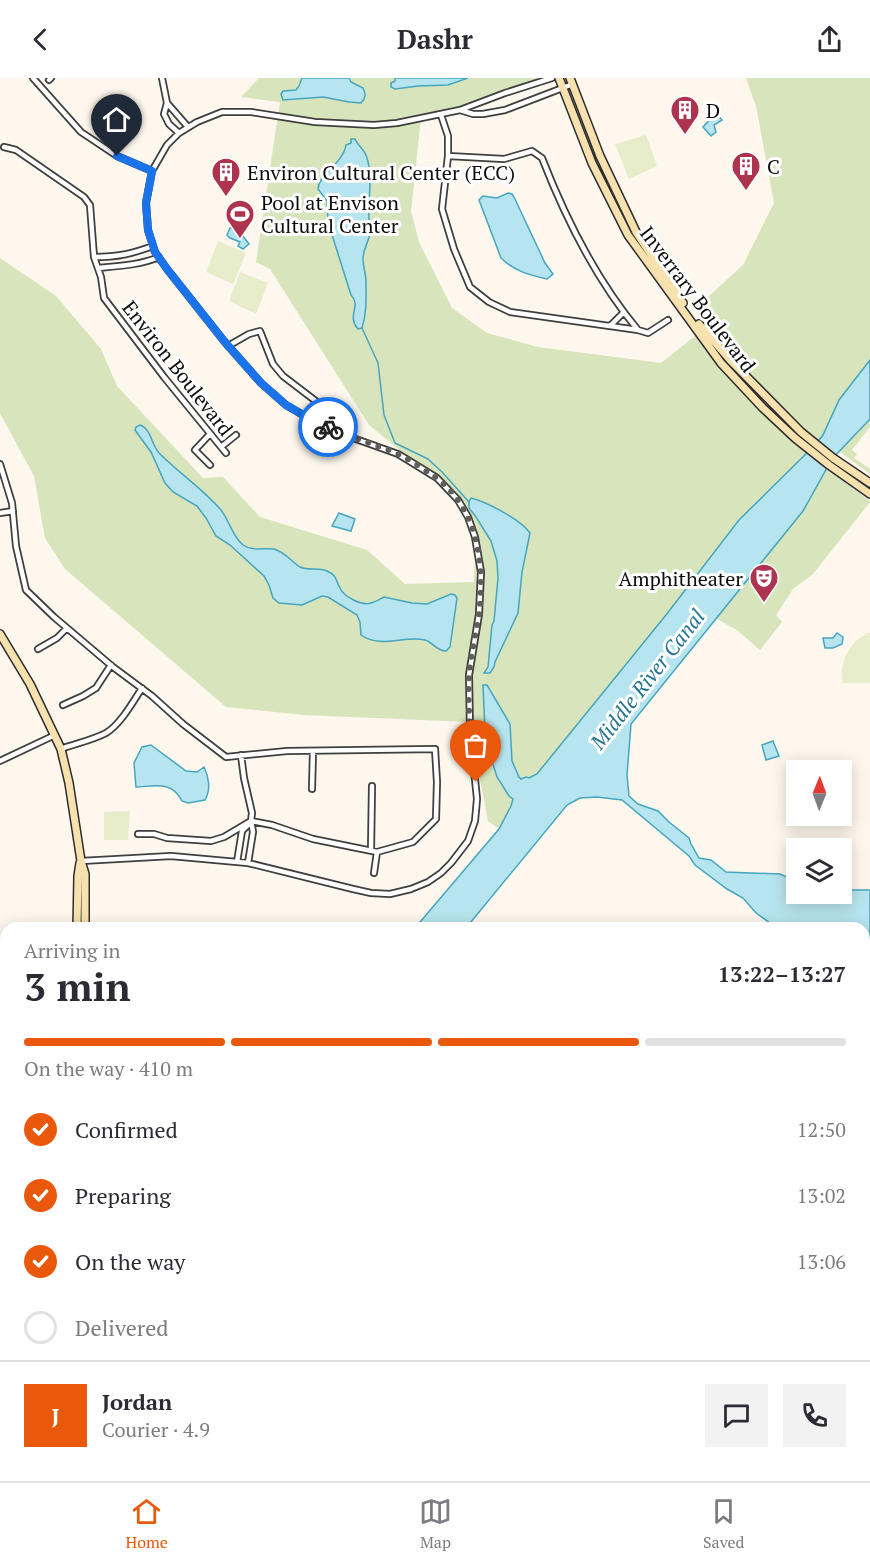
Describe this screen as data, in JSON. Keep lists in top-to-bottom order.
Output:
{
  "streets": {
    "street": ["Inverrary Boulevard", "Environ Boulevard"]
  },
  "water": ["Middle River Canal"],
  "places": {
    "building": ["D", "C", "Environ Cultural Center (ECC)"],
    "sports": ["Pool at Envison Cultural Center"],
    "theatre": ["Amphitheater"]
  },
  "north": "top",
  "page": {
    "header": "Dashr",
    "heading": ["3 min", "Arriving in", "13:22–13:27"],
    "panel": ["Jordan", "Courier · 4.9"],
    "bar": "On the way · 410 m",
    "list": [
      ["Confirmed", "12:50"],
      ["Preparing", "13:02"],
      ["On the way", "13:06"],
      "Delivered"
    ],
    "round": "J",
    "tabs": ["Home", "Map", "Saved"]
  }
}
